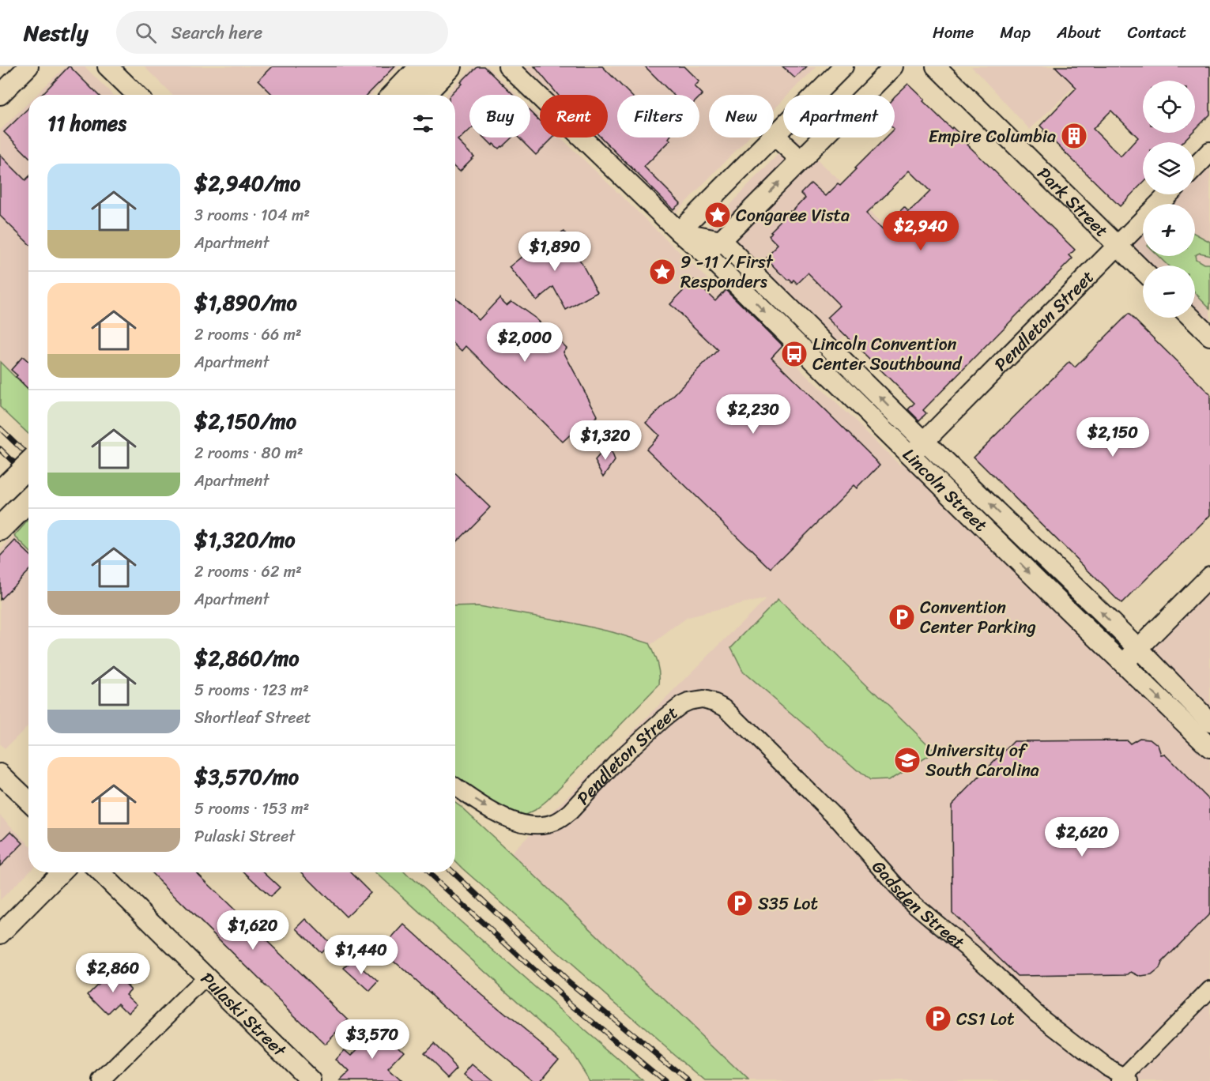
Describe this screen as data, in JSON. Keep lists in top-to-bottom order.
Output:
{
  "streets": {
    "street": [
      "Park Street",
      "Pendleton Street",
      "Lincoln Street",
      "Gadsden Street",
      "Pulaski Street"
    ]
  },
  "crossings": [
    ["Park Street", "Pendleton Street"],
    ["Pendleton Street", "Lincoln Street"],
    ["Pendleton Street", "Gadsden Street"]
  ],
  "one_way": ["Pendleton Street"],
  "places": {
    "building": ["Empire Columbia"],
    "place": ["Congaree Vista", "9 -11 / First Responders"],
    "bus stop": ["Lincoln Convention Center Southbound"],
    "parking": ["Convention Center Parking", "S35 Lot", "CS1 Lot"],
    "school or university": ["University of South Carolina"]
  },
  "page": {
    "header": "Nestly",
    "search": "Search here",
    "nav": [
      "Home",
      "Map",
      "About",
      "Contact"
    ],
    "map_buttons": ["+", "−"],
    "chip": [
      "Buy",
      "Rent",
      "Filters",
      "New",
      "Apartment"
    ],
    "heading": "11 homes",
    "list": [
      {
        "name": "$2,940/mo",
        "note": "3 rooms · 104 m² · Apartment"
      },
      {
        "name": "$1,890/mo",
        "note": "2 rooms · 66 m² · Apartment"
      },
      {
        "name": "$2,150/mo",
        "note": "2 rooms · 80 m² · Apartment"
      },
      {
        "name": "$1,320/mo",
        "note": "2 rooms · 62 m² · Apartment"
      },
      {
        "name": "$2,860/mo",
        "note": "5 rooms · 123 m² · Shortleaf Street"
      },
      {
        "name": "$3,570/mo",
        "note": "5 rooms · 153 m² · Pulaski Street"
      }
    ],
    "price": [
      "$2,940",
      "$1,890",
      "$2,000",
      "$2,230",
      "$2,150",
      "$1,320",
      "$2,620",
      "$1,620",
      "$1,440",
      "$2,860",
      "$3,570"
    ]
  }
}
